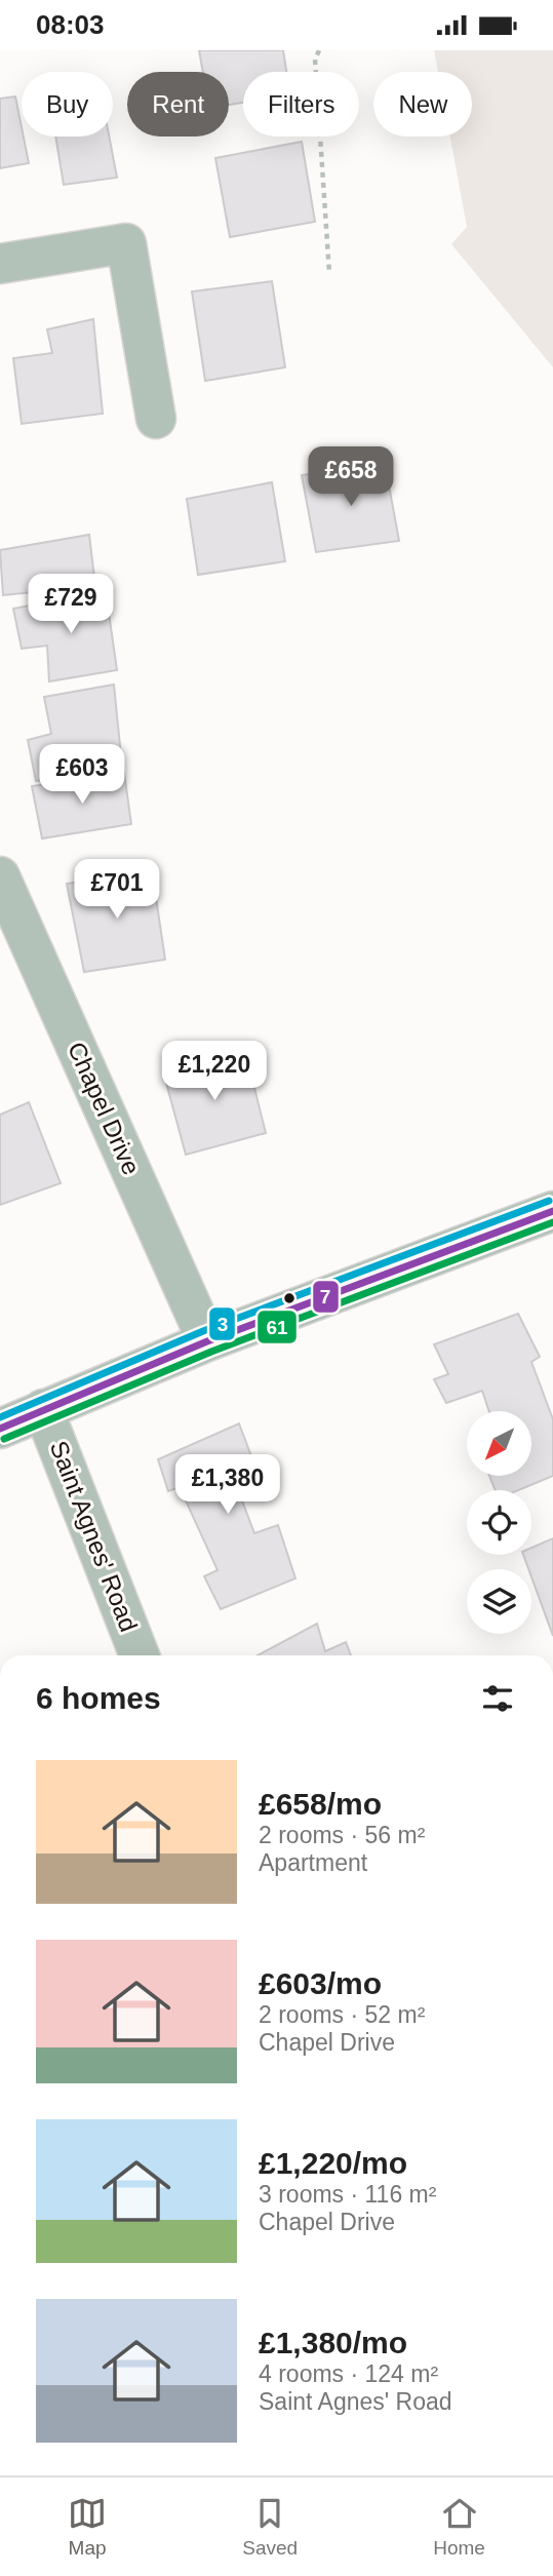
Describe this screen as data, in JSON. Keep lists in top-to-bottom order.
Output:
{
  "streets": {
    "street": ["Chapel Drive", "Saint Agnes' Road"]
  },
  "lines": ["transit line 3", "transit line 7", "transit line 61"],
  "north": "bottom left",
  "page": {
    "status": "08:03",
    "chip": [
      "Buy",
      "Rent",
      "Filters",
      "New"
    ],
    "price": [
      "£658",
      "£729",
      "£603",
      "£701",
      "£1,220",
      "£1,380"
    ],
    "heading": "6 homes",
    "list": [
      {
        "name": "£658/mo",
        "note": "2 rooms · 56 m² · Apartment"
      },
      {
        "name": "£603/mo",
        "note": "2 rooms · 52 m² · Chapel Drive"
      },
      {
        "name": "£1,220/mo",
        "note": "3 rooms · 116 m² · Chapel Drive"
      },
      {
        "name": "£1,380/mo",
        "note": "4 rooms · 124 m² · Saint Agnes' Road"
      }
    ],
    "tabs": ["Map", "Saved", "Home"]
  }
}
